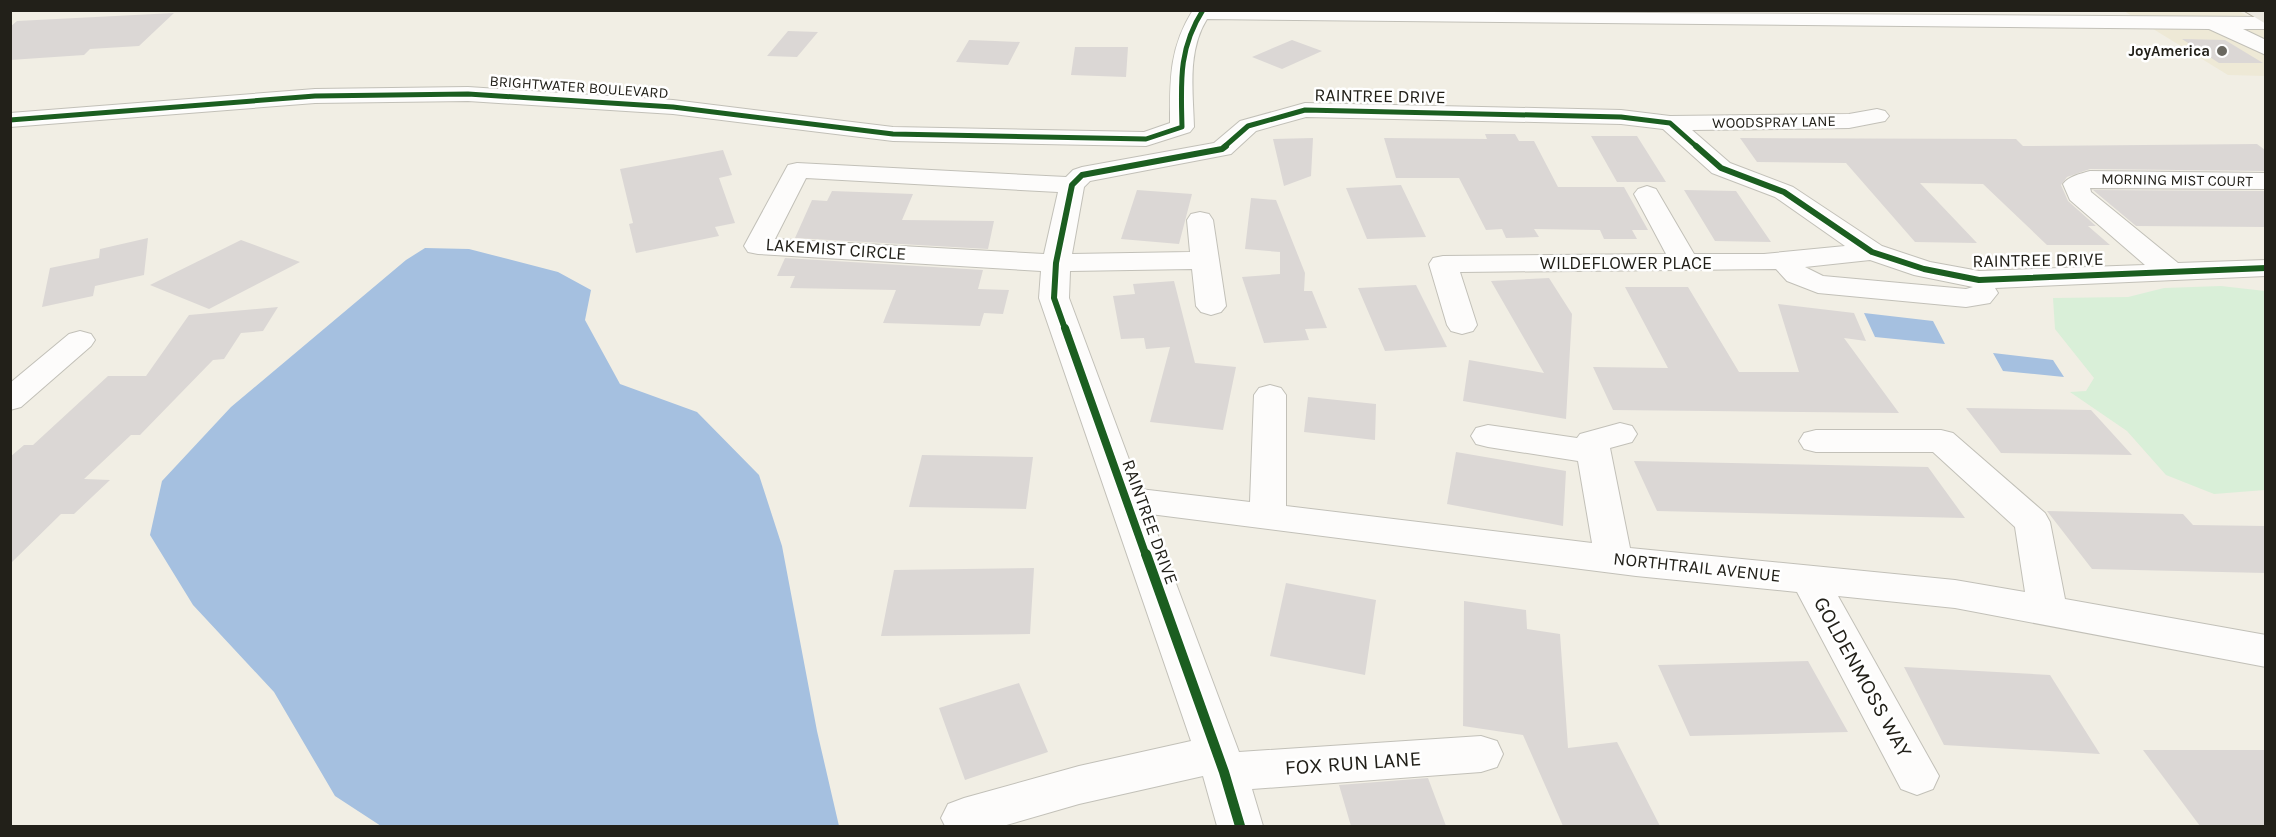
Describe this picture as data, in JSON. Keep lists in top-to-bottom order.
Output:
{
  "streets": {
    "street": [
      "BRIGHTWATER BOULEVARD",
      "RAINTREE DRIVE",
      "WOODSPRAY LANE",
      "MORNING MIST COURT",
      "LAKEMIST CIRCLE",
      "WILDEFLOWER PLACE",
      "NORTHTRAIL AVENUE",
      "GOLDENMOSS WAY",
      "FOX RUN LANE"
    ]
  },
  "crossings": [
    ["RAINTREE DRIVE", "WOODSPRAY LANE"],
    ["RAINTREE DRIVE", "MORNING MIST COURT"],
    ["RAINTREE DRIVE", "LAKEMIST CIRCLE"],
    ["RAINTREE DRIVE", "WILDEFLOWER PLACE"],
    ["RAINTREE DRIVE", "NORTHTRAIL AVENUE"],
    ["RAINTREE DRIVE", "FOX RUN LANE"],
    ["NORTHTRAIL AVENUE", "GOLDENMOSS WAY"]
  ],
  "places": ["JoyAmerica"]
}
